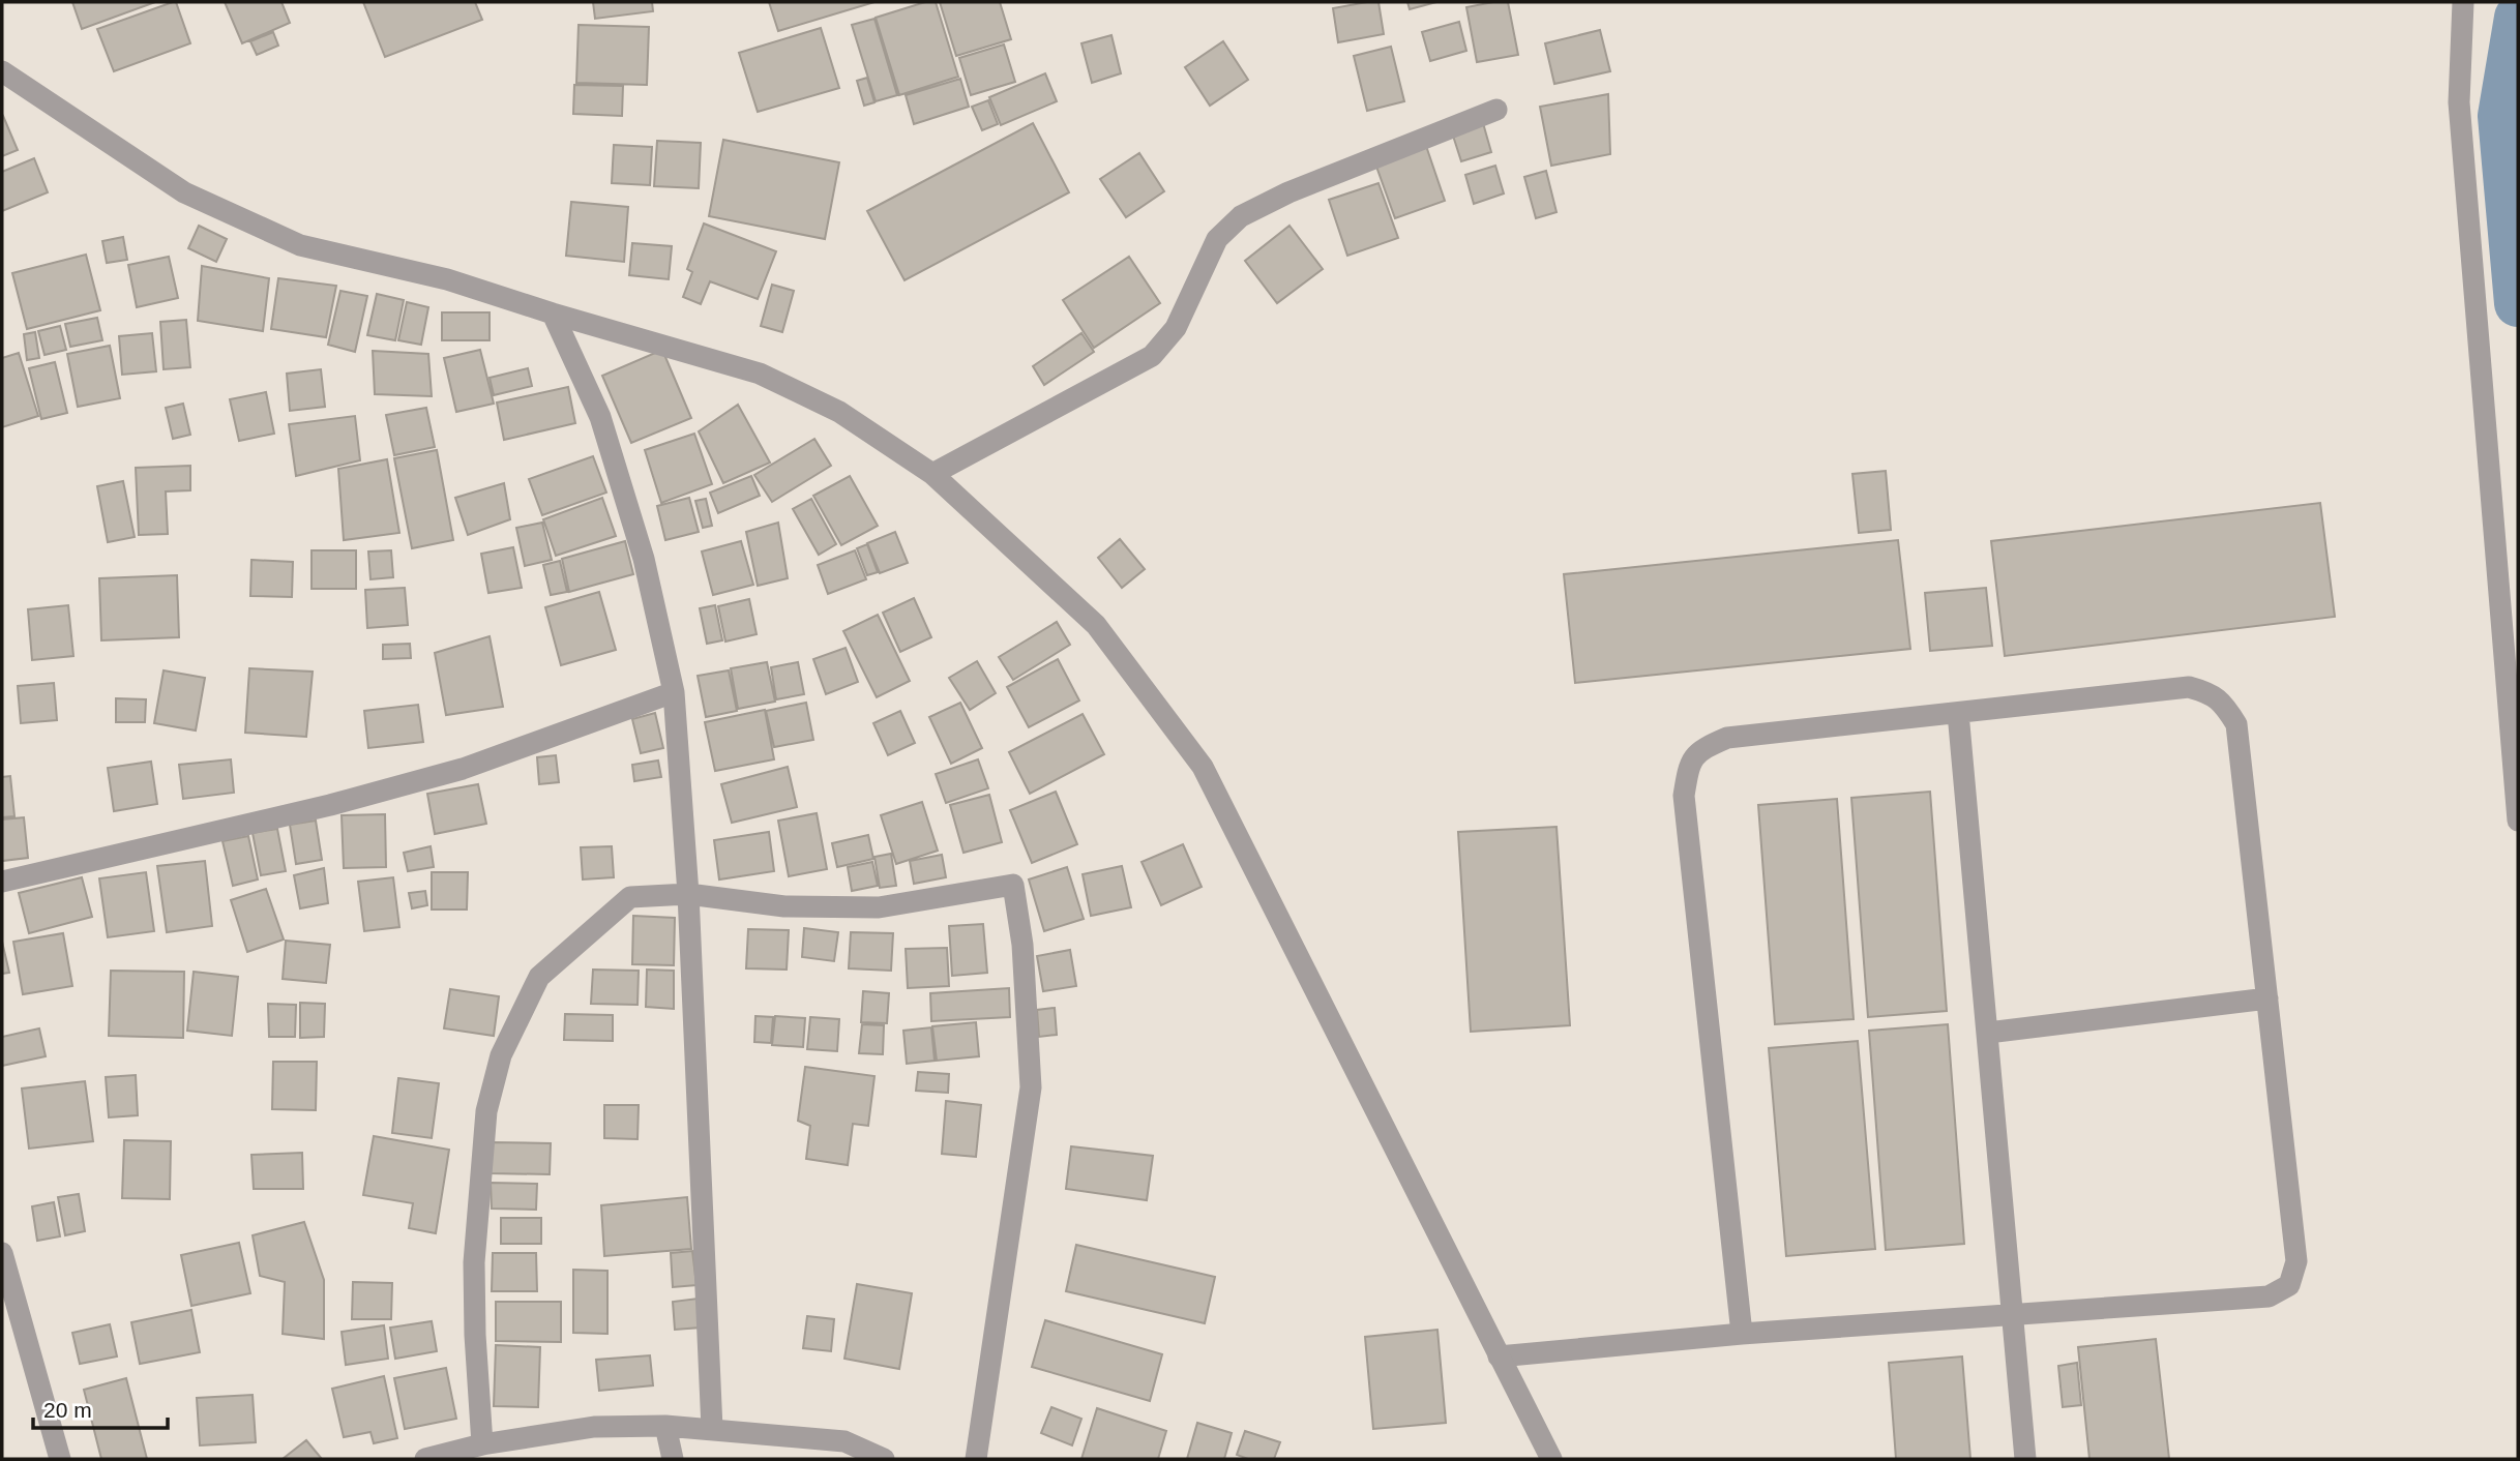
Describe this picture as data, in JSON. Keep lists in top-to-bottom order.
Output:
{
  "scale_bar": "20 m"
}
